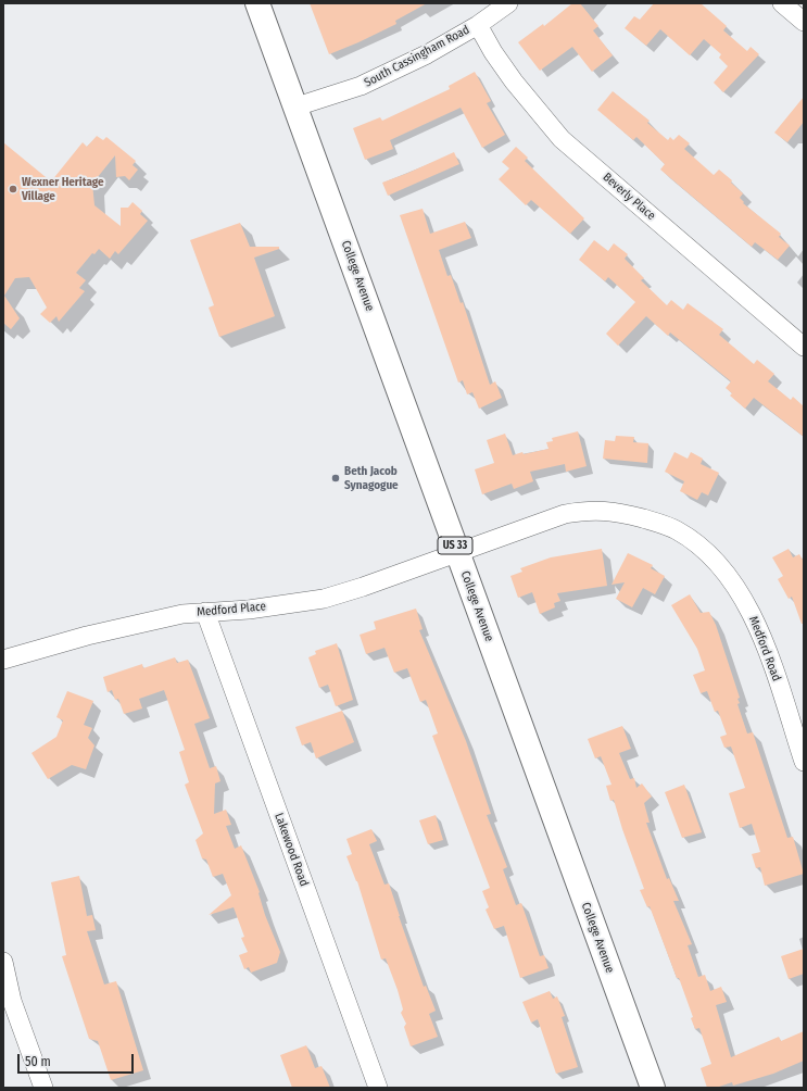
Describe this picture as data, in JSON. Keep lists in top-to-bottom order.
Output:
{
  "streets": {
    "main road": ["College Avenue", "US 33"],
    "street": [
      "South Cassingham Road",
      "Beverly Place",
      "Medford Place",
      "Medford Road",
      "Lakewood Road"
    ]
  },
  "crossings": [
    ["South Cassingham Road", "Beverly Place"],
    ["South Cassingham Road", "College Avenue"],
    ["College Avenue", "Medford Place"],
    ["College Avenue", "Medford Road"],
    ["Medford Place", "Medford Road"],
    ["Medford Place", "Lakewood Road"]
  ],
  "places": ["Wexner Heritage Village", "Beth Jacob Synagogue"],
  "scale_bar": "50 m"
}
